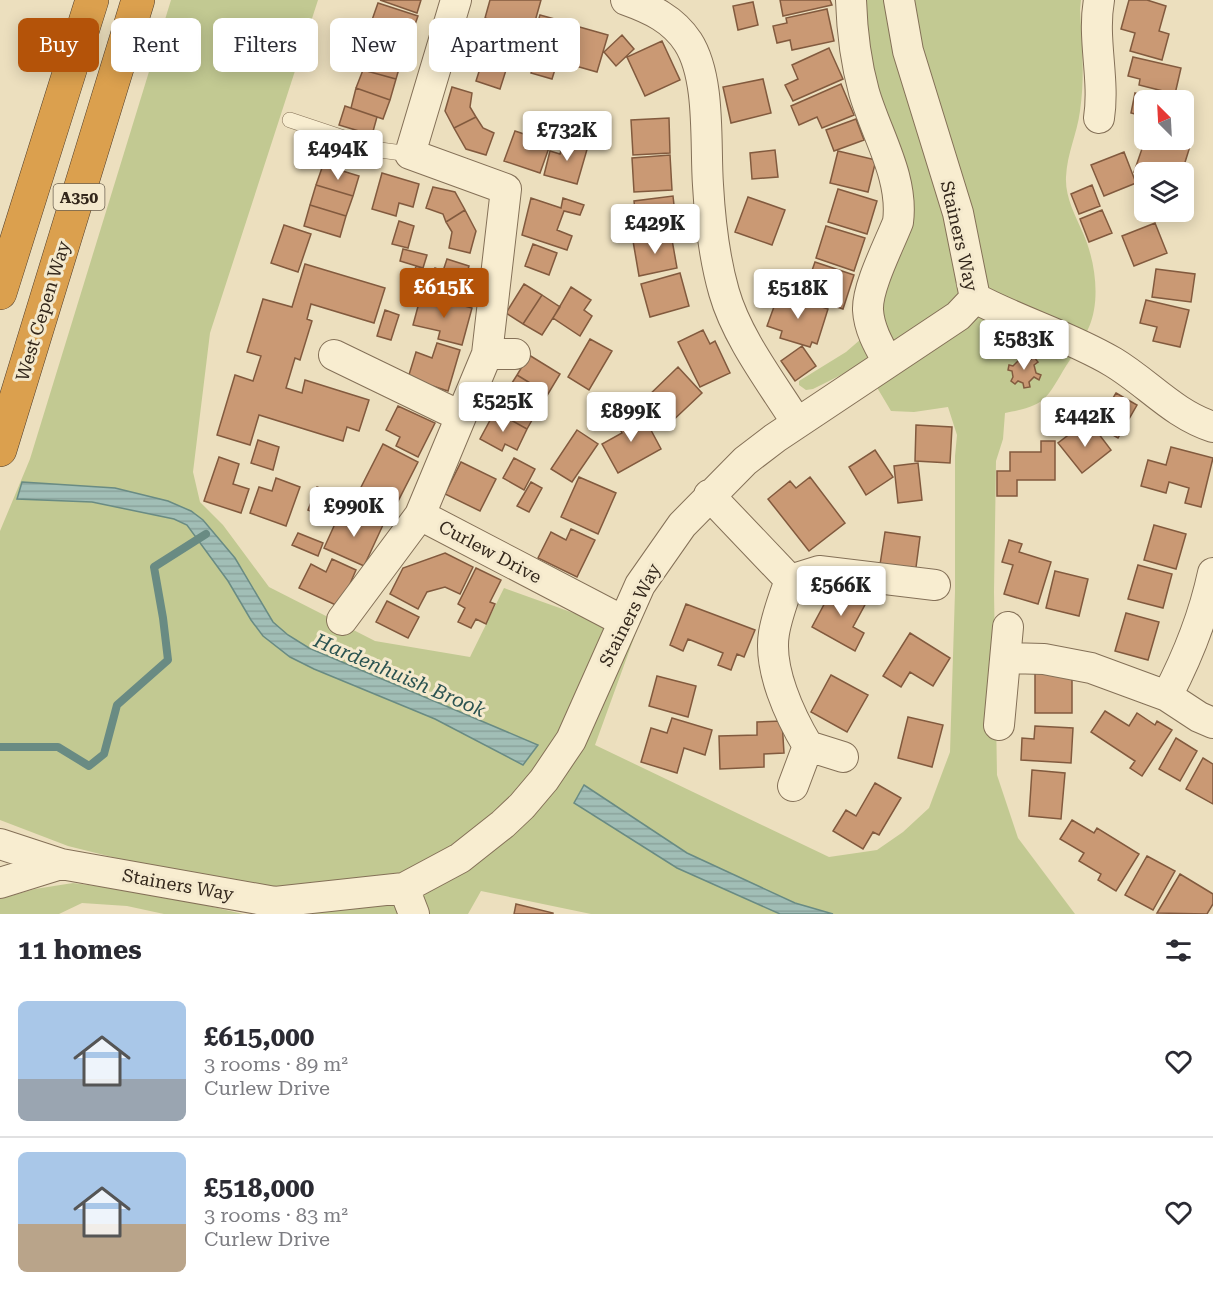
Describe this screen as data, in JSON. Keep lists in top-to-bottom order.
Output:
{
  "streets": {
    "highway": ["A350", "West Cepen Way"],
    "street": ["Stainers Way", "Curlew Drive"]
  },
  "crossings": [
    ["Stainers Way", "Curlew Drive"]
  ],
  "water": ["Hardenhuish Brook"],
  "north": "top left",
  "page": {
    "chip": [
      "Buy",
      "Rent",
      "Filters",
      "New",
      "Apartment"
    ],
    "price": [
      "£732K",
      "£494K",
      "£429K",
      "£615K",
      "£518K",
      "£583K",
      "£525K",
      "£899K",
      "£442K",
      "£990K",
      "£566K"
    ],
    "heading": "11 homes",
    "list": [
      {
        "name": "£615,000",
        "note": "3 rooms · 89 m² · Curlew Drive"
      },
      {
        "name": "£518,000",
        "note": "3 rooms · 83 m² · Curlew Drive"
      }
    ]
  }
}
